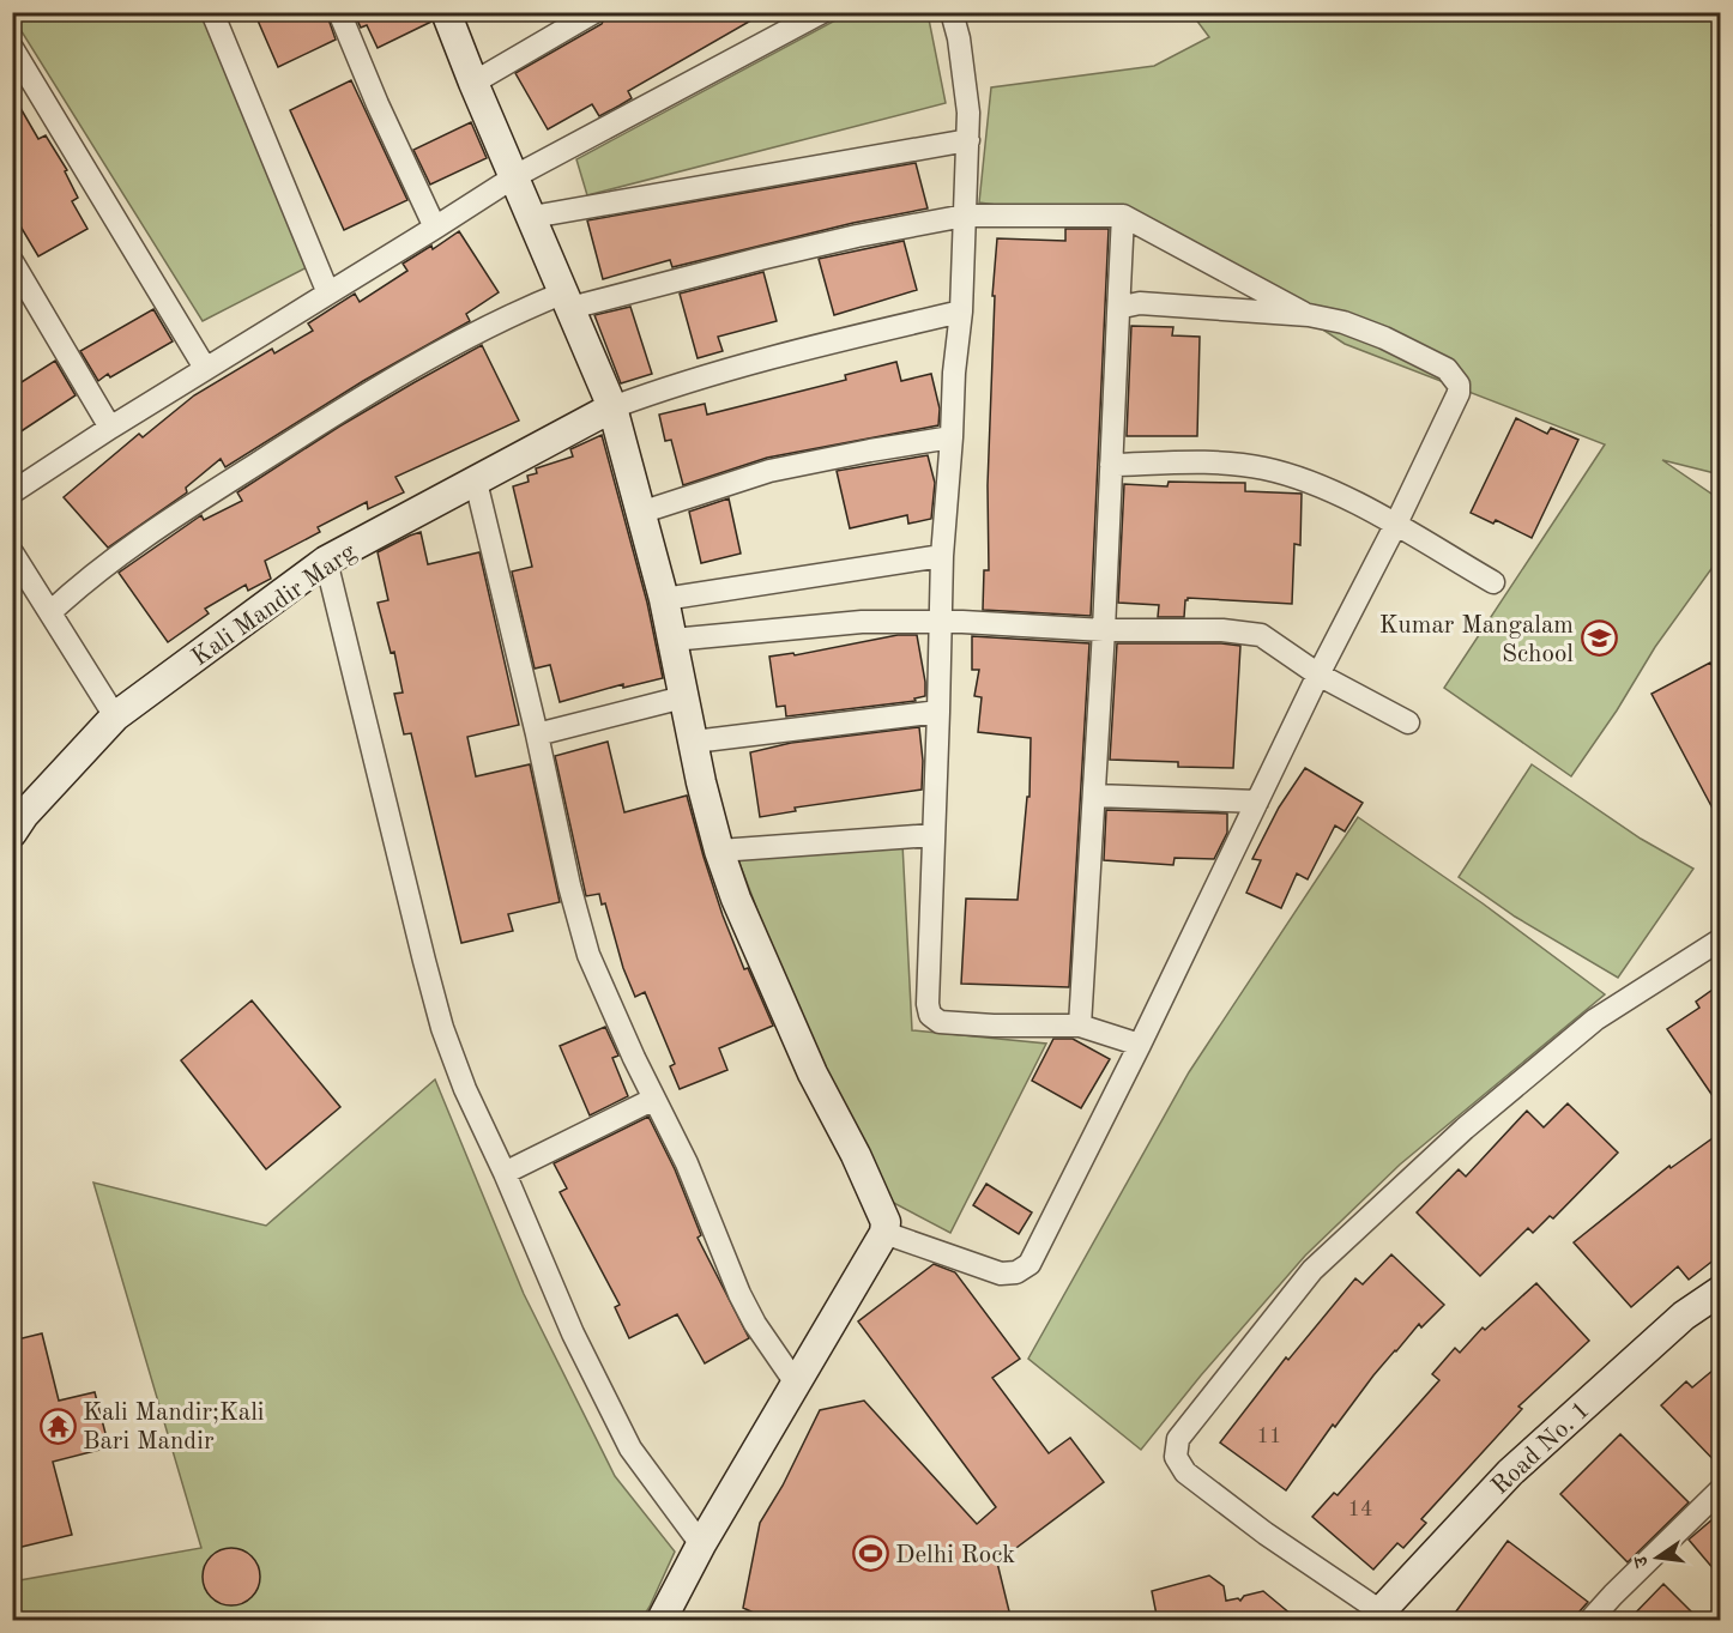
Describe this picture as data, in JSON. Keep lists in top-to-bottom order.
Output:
{
  "streets": {
    "street": ["Kali Mandir Marg", "Road No. 1"]
  },
  "places": {
    "school or university": ["Kumar Mangalam School"],
    "temple": ["Kali Mandir;Kali Bari Mandir"],
    "sports": ["Delhi Rock"]
  },
  "house_numbers": ["11", "14"],
  "north": "left"
}
